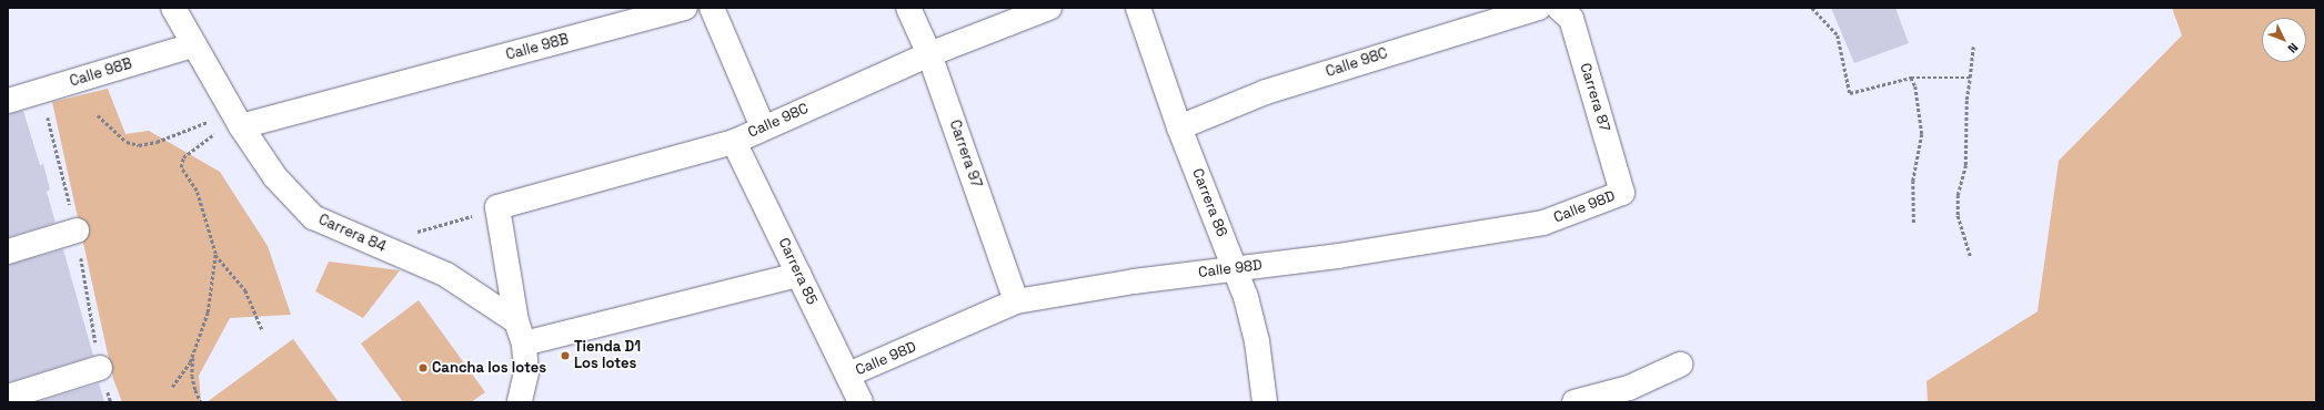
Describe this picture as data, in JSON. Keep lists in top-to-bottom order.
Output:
{
  "streets": {
    "street": [
      "Calle 98B",
      "Calle 98C",
      "Carrera 87",
      "Carrera 97",
      "Carrera 86",
      "Calle 98D",
      "Carrera 84",
      "Carrera 85"
    ]
  },
  "crossings": [
    ["Calle 98B", "Carrera 84"],
    ["Calle 98C", "Carrera 97"],
    ["Calle 98C", "Carrera 86"],
    ["Calle 98C", "Carrera 85"],
    ["Carrera 87", "Calle 98D"],
    ["Carrera 97", "Calle 98D"],
    ["Carrera 86", "Calle 98D"],
    ["Calle 98D", "Carrera 85"]
  ],
  "places": ["Tienda D1 Los lotes", "Cancha los lotes"],
  "north": "bottom right"
}
